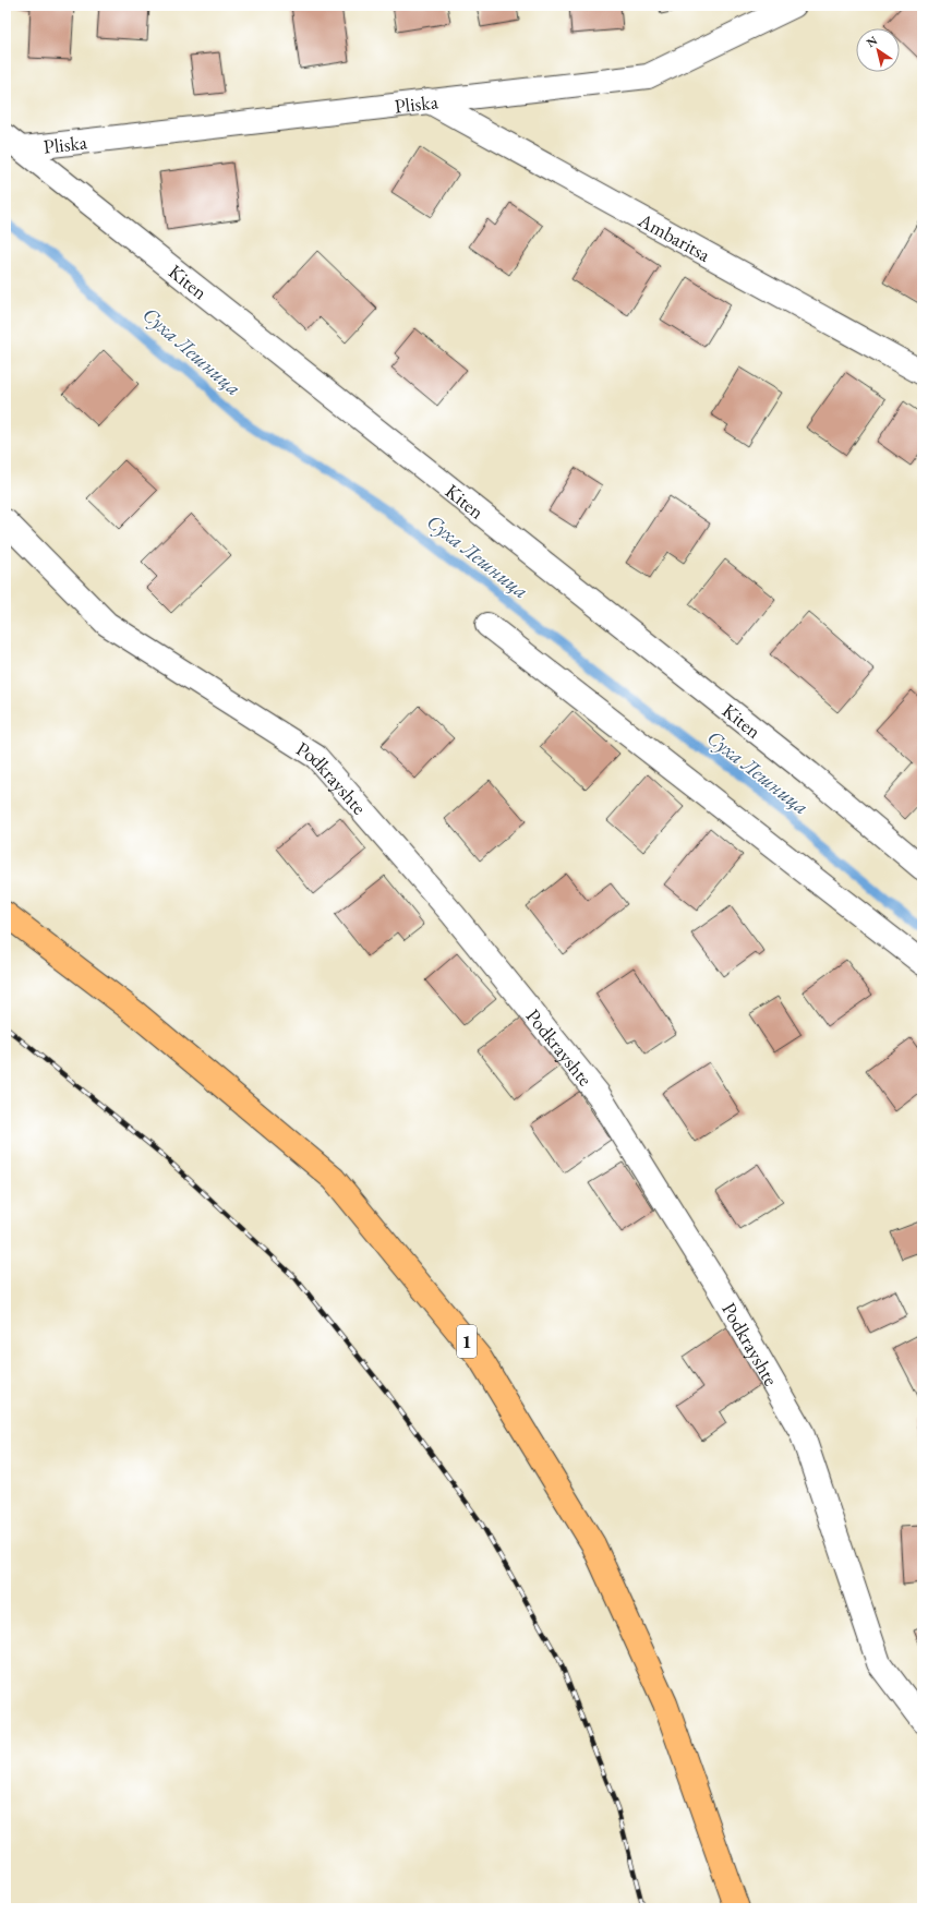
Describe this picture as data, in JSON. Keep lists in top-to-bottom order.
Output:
{
  "streets": {
    "highway": ["1"],
    "street": [
      "Pliska",
      "Ambaritsa",
      "Kiten",
      "Podkrayshte"
    ]
  },
  "crossings": [
    ["Pliska", "Ambaritsa"],
    ["Pliska", "Kiten"]
  ],
  "water": ["Суха Лешница"],
  "north": "top left"
}
